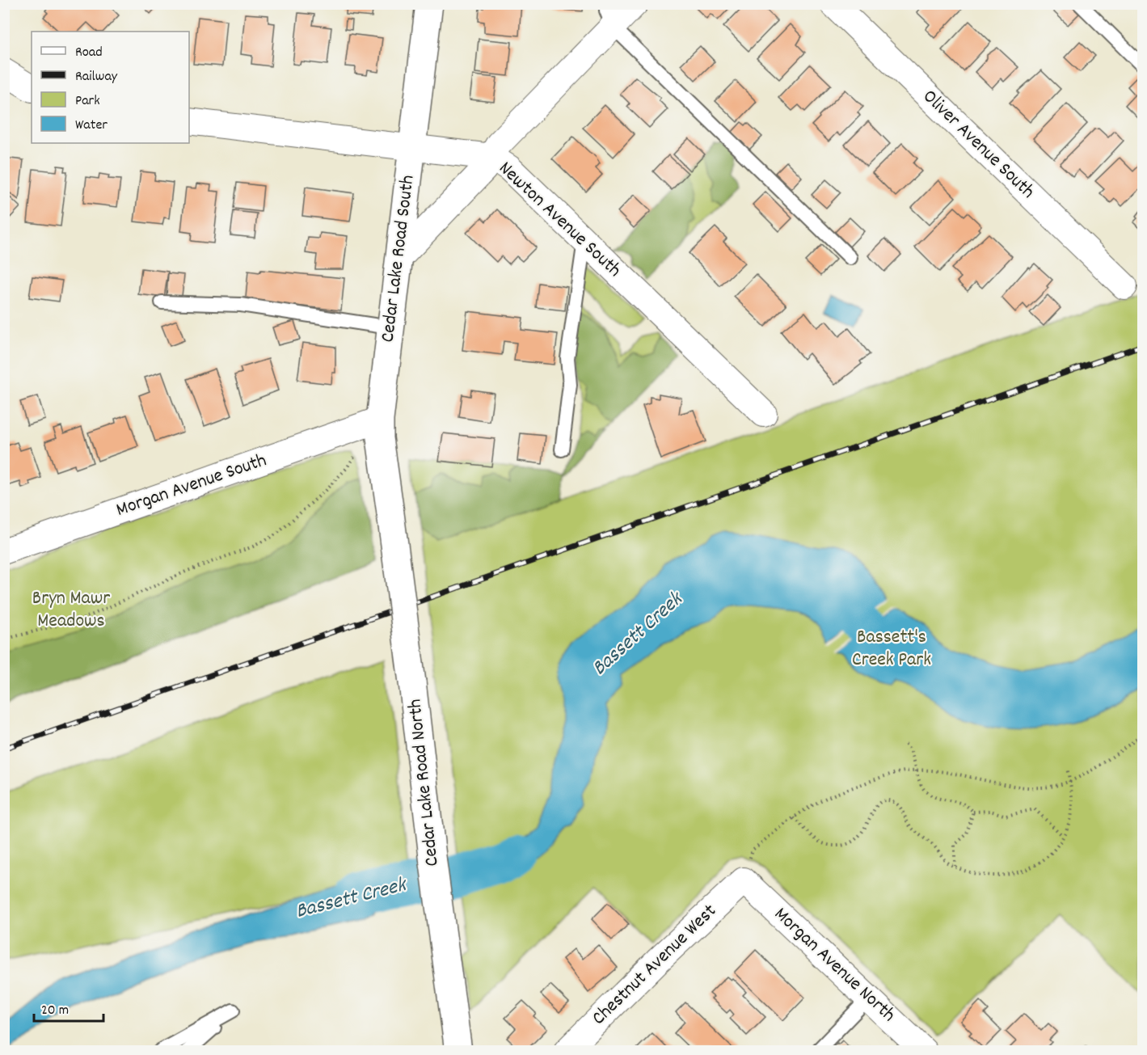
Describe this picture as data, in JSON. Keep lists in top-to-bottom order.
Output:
{
  "streets": {
    "street": [
      "Oliver Avenue South",
      "Newton Avenue South",
      "Cedar Lake Road South",
      "Morgan Avenue South",
      "Cedar Lake Road North",
      "Chestnut Avenue West",
      "Morgan Avenue North"
    ]
  },
  "crossings": [
    ["Newton Avenue South", "Cedar Lake Road South"],
    ["Cedar Lake Road South", "Morgan Avenue South"],
    ["Cedar Lake Road South", "Cedar Lake Road North"],
    ["Chestnut Avenue West", "Morgan Avenue North"]
  ],
  "water": ["Bassett Creek"],
  "parks": ["Bryn Mawr Meadows", "Bassett's Creek Park"],
  "legend": [
    "Road",
    "Railway",
    "Park",
    "Water"
  ],
  "scale_bar": "20 m"
}
